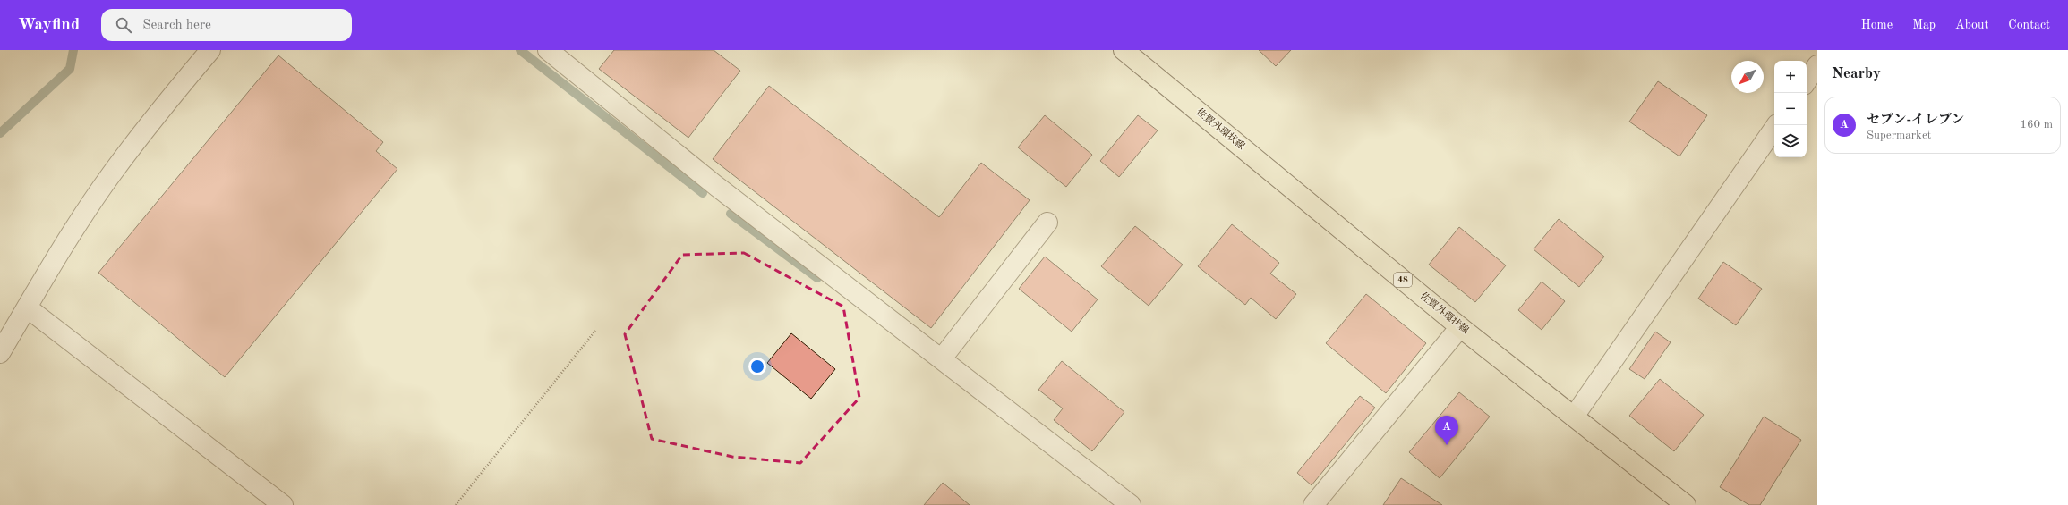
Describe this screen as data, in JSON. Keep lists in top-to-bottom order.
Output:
{
  "streets": {
    "main road": ["佐賀外環状線", "48"]
  },
  "north": "bottom left",
  "page": {
    "header": "Wayfind",
    "search": "Search here",
    "nav": [
      "Home",
      "Map",
      "About",
      "Contact"
    ],
    "heading": "Nearby",
    "map_buttons": ["+", "−"],
    "list": [
      {
        "mark": "A",
        "name": "セブン-イレブン",
        "note": "Supermarket",
        "value": "160 m"
      }
    ],
    "pins": "A"
  }
}
